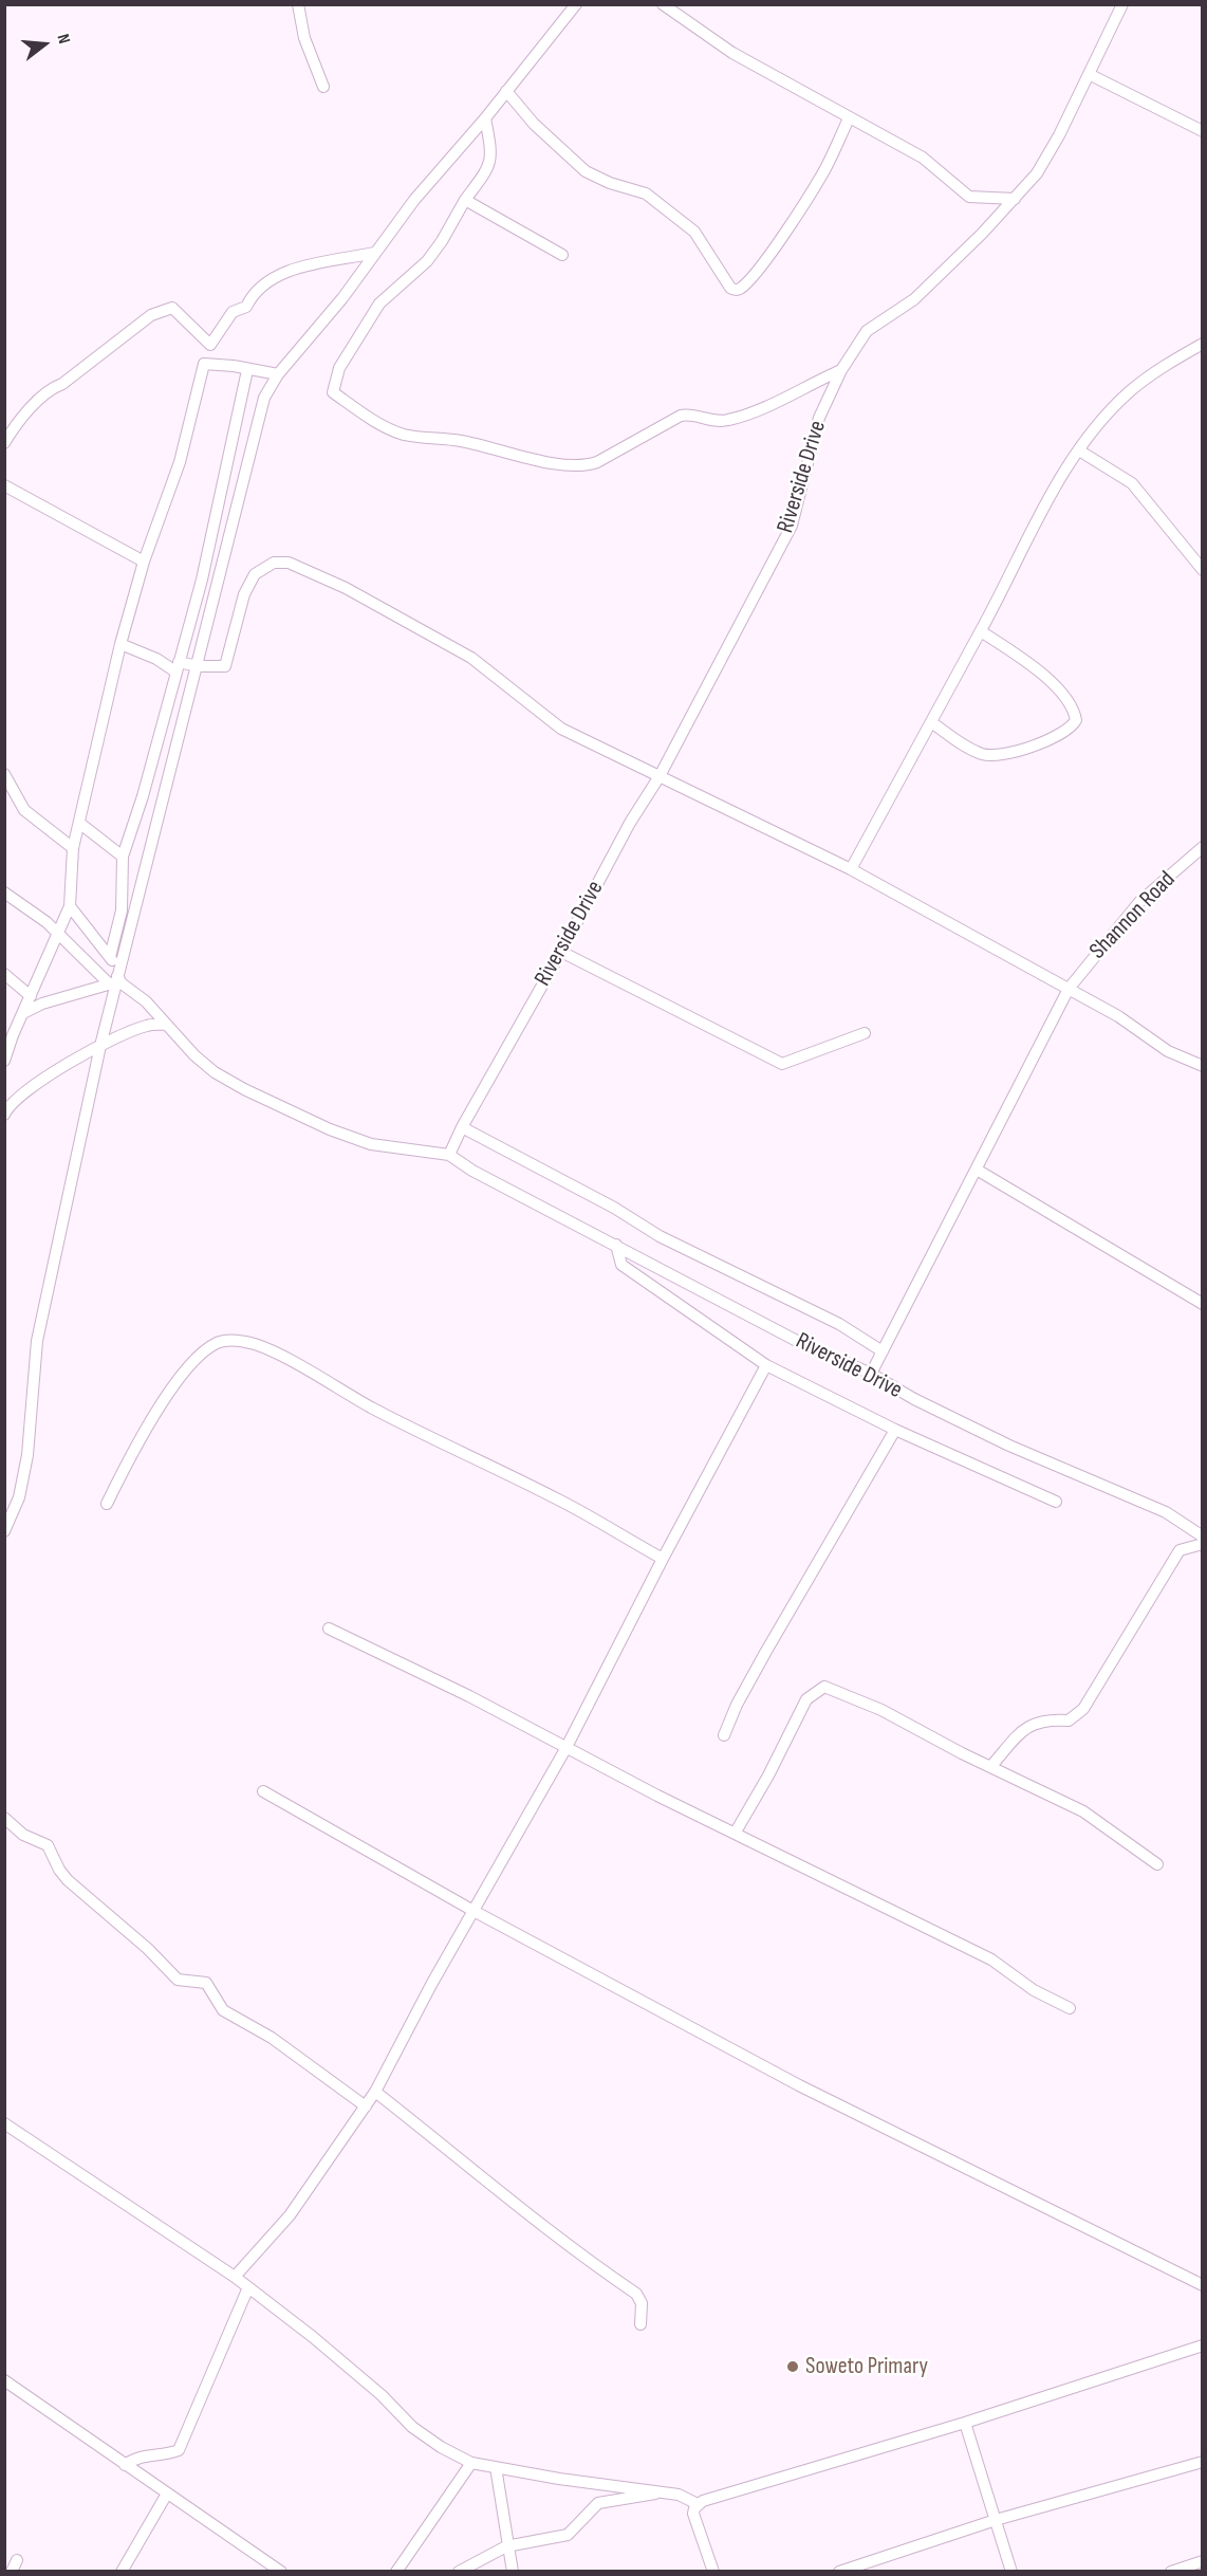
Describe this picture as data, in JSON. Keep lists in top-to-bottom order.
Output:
{
  "streets": {
    "street": ["Riverside Drive", "Shannon Road"]
  },
  "crossings": [
    ["Riverside Drive", "Shannon Road"]
  ],
  "places": ["Soweto Primary"],
  "north": "right"
}
